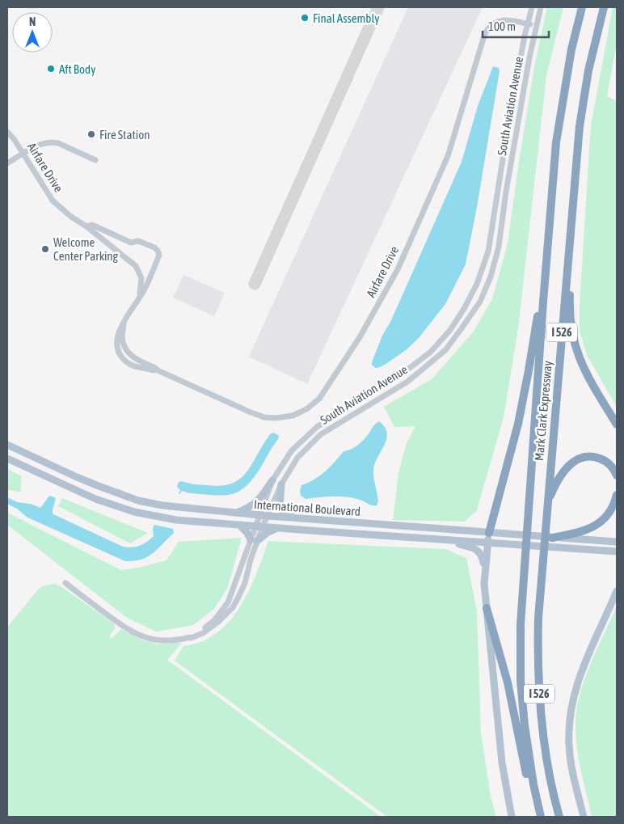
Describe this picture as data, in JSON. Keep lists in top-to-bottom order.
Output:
{
  "streets": {
    "highway": ["I 526", "Mark Clark Expressway"],
    "main road": ["International Boulevard"],
    "street": ["South Aviation Avenue", "Airfare Drive"]
  },
  "crossings": [
    ["South Aviation Avenue", "Airfare Drive"],
    ["South Aviation Avenue", "International Boulevard"]
  ],
  "places": [
    "Final Assembly",
    "Aft Body",
    "Fire Station",
    "Welcome Center Parking"
  ],
  "scale_bar": "100 m",
  "north": "top"
}
